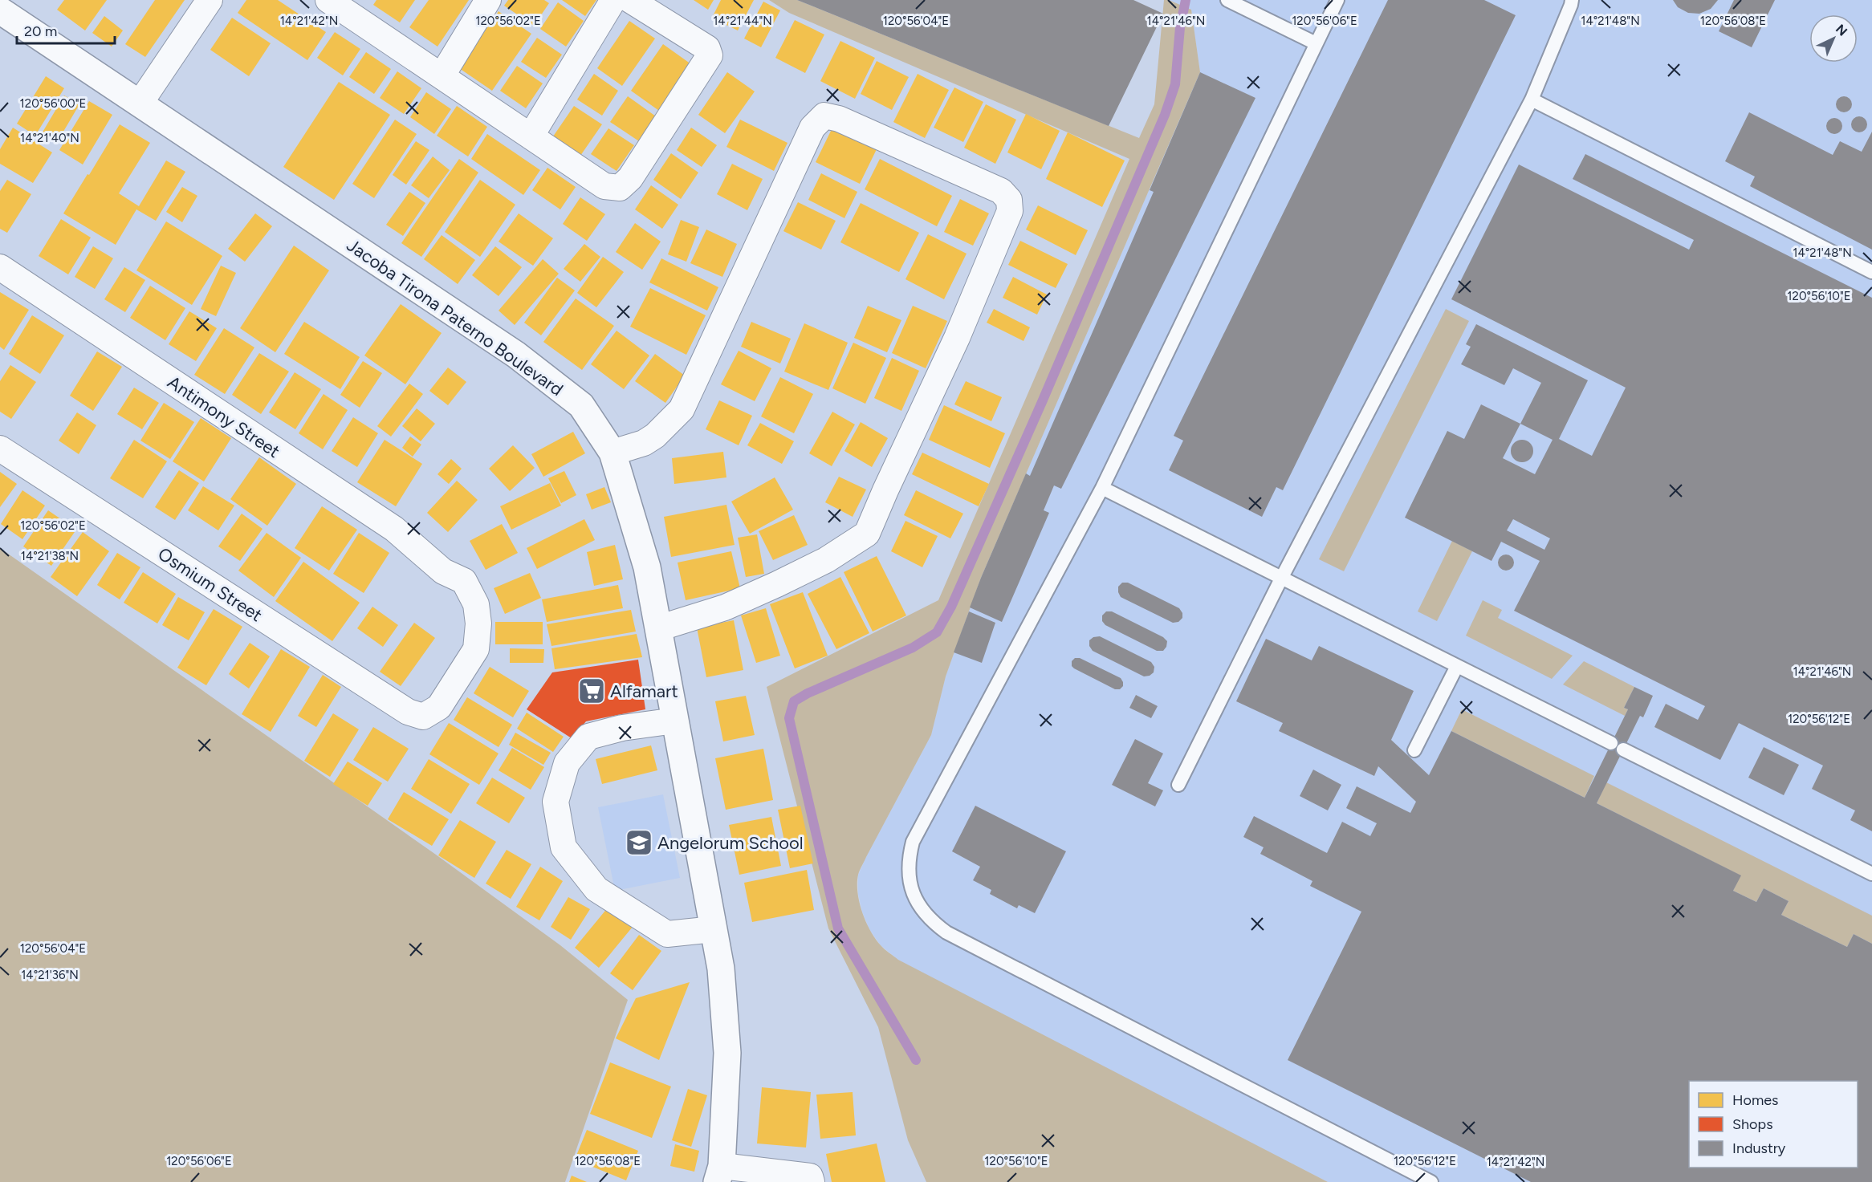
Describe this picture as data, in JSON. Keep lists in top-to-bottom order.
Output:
{
  "streets": {
    "street": ["Jacoba Tirona Paterno Boulevard", "Antimony Street", "Osmium Street"]
  },
  "crossings": [
    ["Antimony Street", "Osmium Street"]
  ],
  "places": {
    "supermarket": ["Alfamart"],
    "school or university": ["Angelorum School"]
  },
  "legend": ["Homes", "Shops", "Industry"],
  "scale_bar": "20 m",
  "north": "top right",
  "coordinates": [
    "14°21'42\"N",
    "14°21'44\"N",
    "14°21'46\"N",
    "14°21'48\"N",
    "120°56'02\"E",
    "120°56'04\"E",
    "120°56'06\"E",
    "120°56'08\"E",
    "120°56'00\"E",
    "14°21'40\"N",
    "120°56'10\"E",
    "14°21'38\"N",
    "120°56'12\"E",
    "14°21'36\"N"
  ]
}
